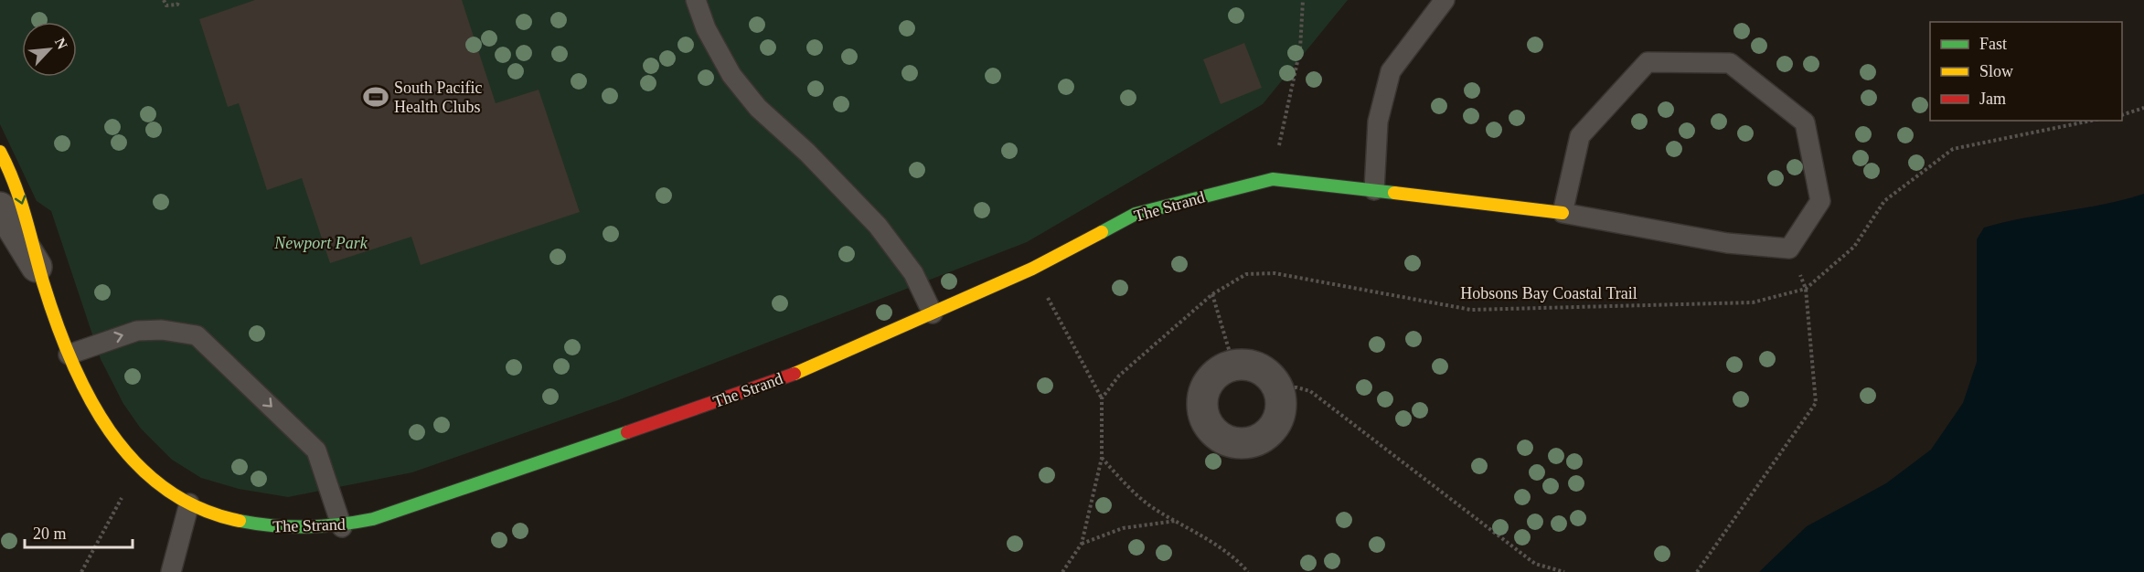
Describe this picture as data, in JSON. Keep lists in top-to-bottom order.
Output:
{
  "streets": {
    "street": ["The Strand"],
    "path": ["Hobsons Bay Coastal Trail"]
  },
  "parks": ["Newport Park"],
  "places": {
    "sports": ["South Pacific Health Clubs"]
  },
  "legend": ["Fast", "Slow", "Jam"],
  "scale_bar": "20 m",
  "north": "top right"
}
